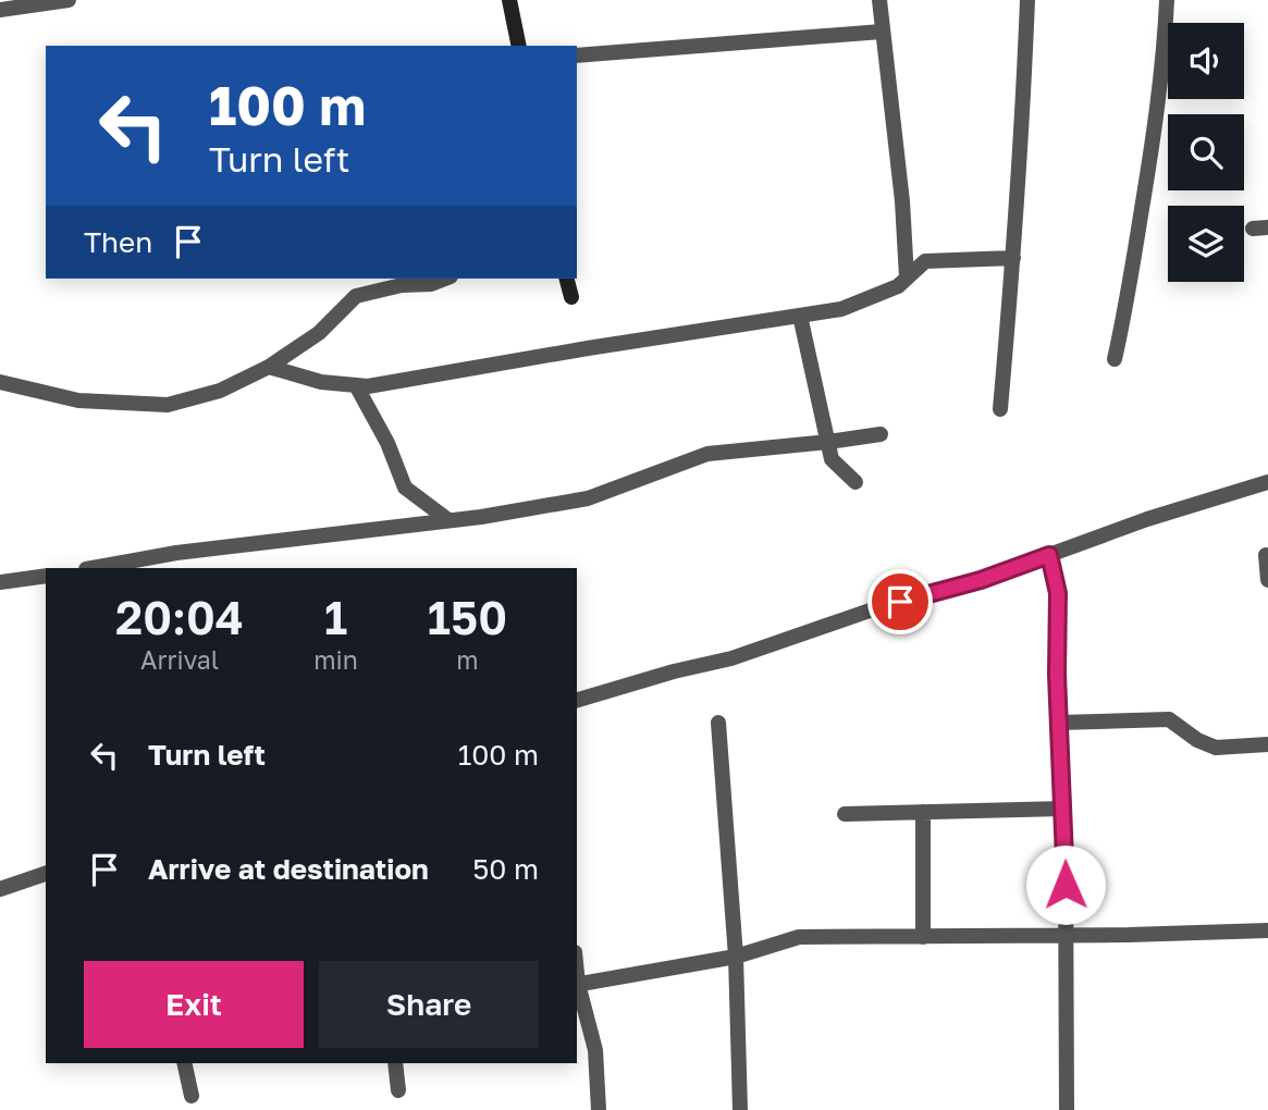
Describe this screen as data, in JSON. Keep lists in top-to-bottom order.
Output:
{
  "page": {
    "turn": ["100 m", "Turn left"],
    "then": "Then",
    "eta": [
      "20:04",
      "Arrival",
      "1",
      "min",
      "150",
      "m"
    ],
    "list": [
      {
        "name": "Turn left",
        "value": "100 m"
      },
      {
        "name": "Arrive at destination",
        "value": "50 m"
      }
    ],
    "buttons": ["Exit", "Share"]
  }
}
